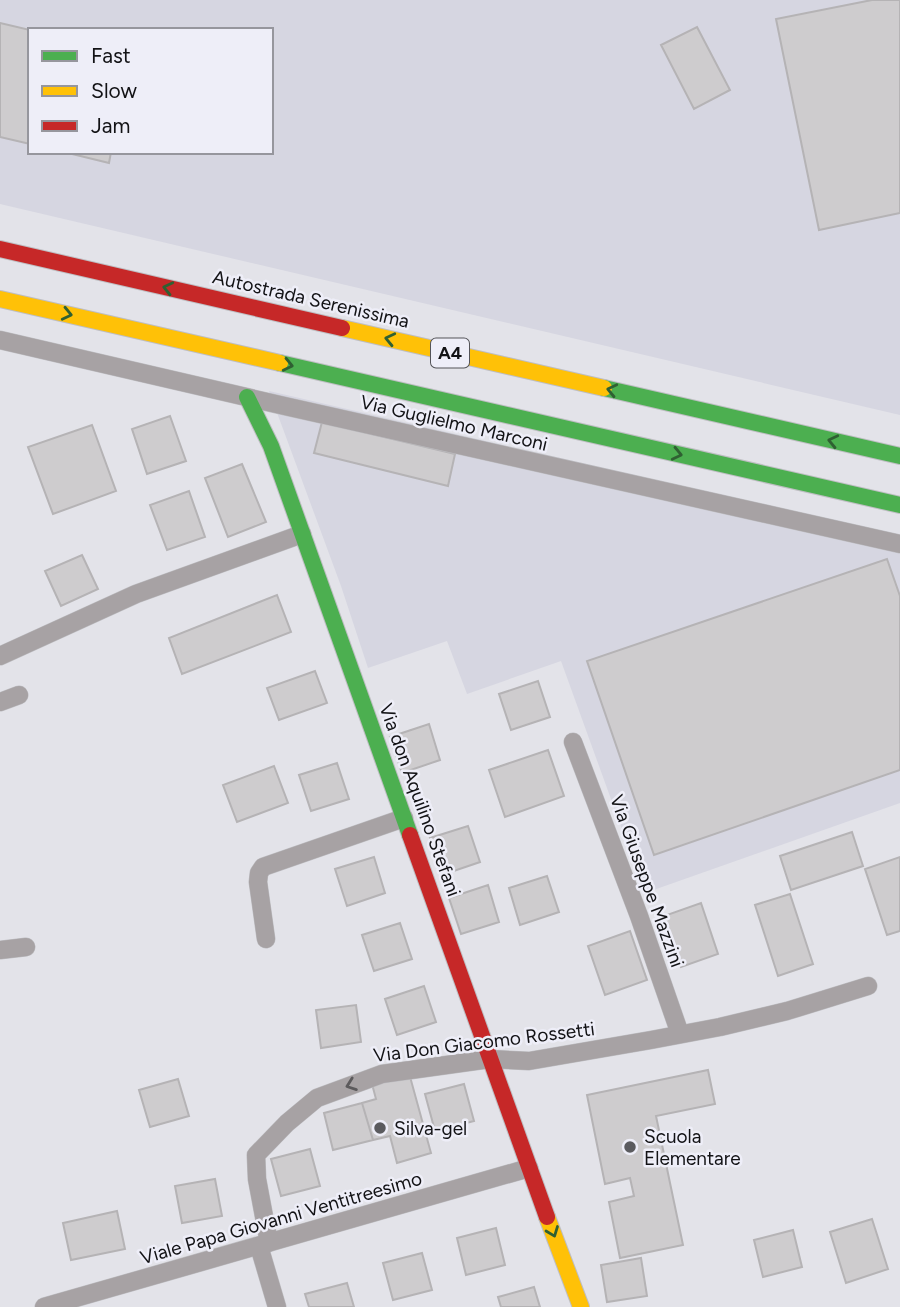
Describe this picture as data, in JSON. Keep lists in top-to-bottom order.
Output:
{
  "streets": {
    "main road": ["Autostrada Serenissima", "A4", "Via don Aquilino Stefani"],
    "street": [
      "Via Guglielmo Marconi",
      "Via Giuseppe Mazzini",
      "Via Don Giacomo Rossetti",
      "Viale Papa Giovanni Ventitreesimo"
    ]
  },
  "crossings": [
    ["Via Guglielmo Marconi", "Via don Aquilino Stefani"],
    ["Via don Aquilino Stefani", "Via Don Giacomo Rossetti"],
    ["Via don Aquilino Stefani", "Viale Papa Giovanni Ventitreesimo"],
    ["Via Giuseppe Mazzini", "Via Don Giacomo Rossetti"],
    ["Via Don Giacomo Rossetti", "Viale Papa Giovanni Ventitreesimo"]
  ],
  "one_way": ["Via Don Giacomo Rossetti"],
  "places": ["Silva-gel", "Scuola Elementare"],
  "legend": ["Fast", "Slow", "Jam"]
}
